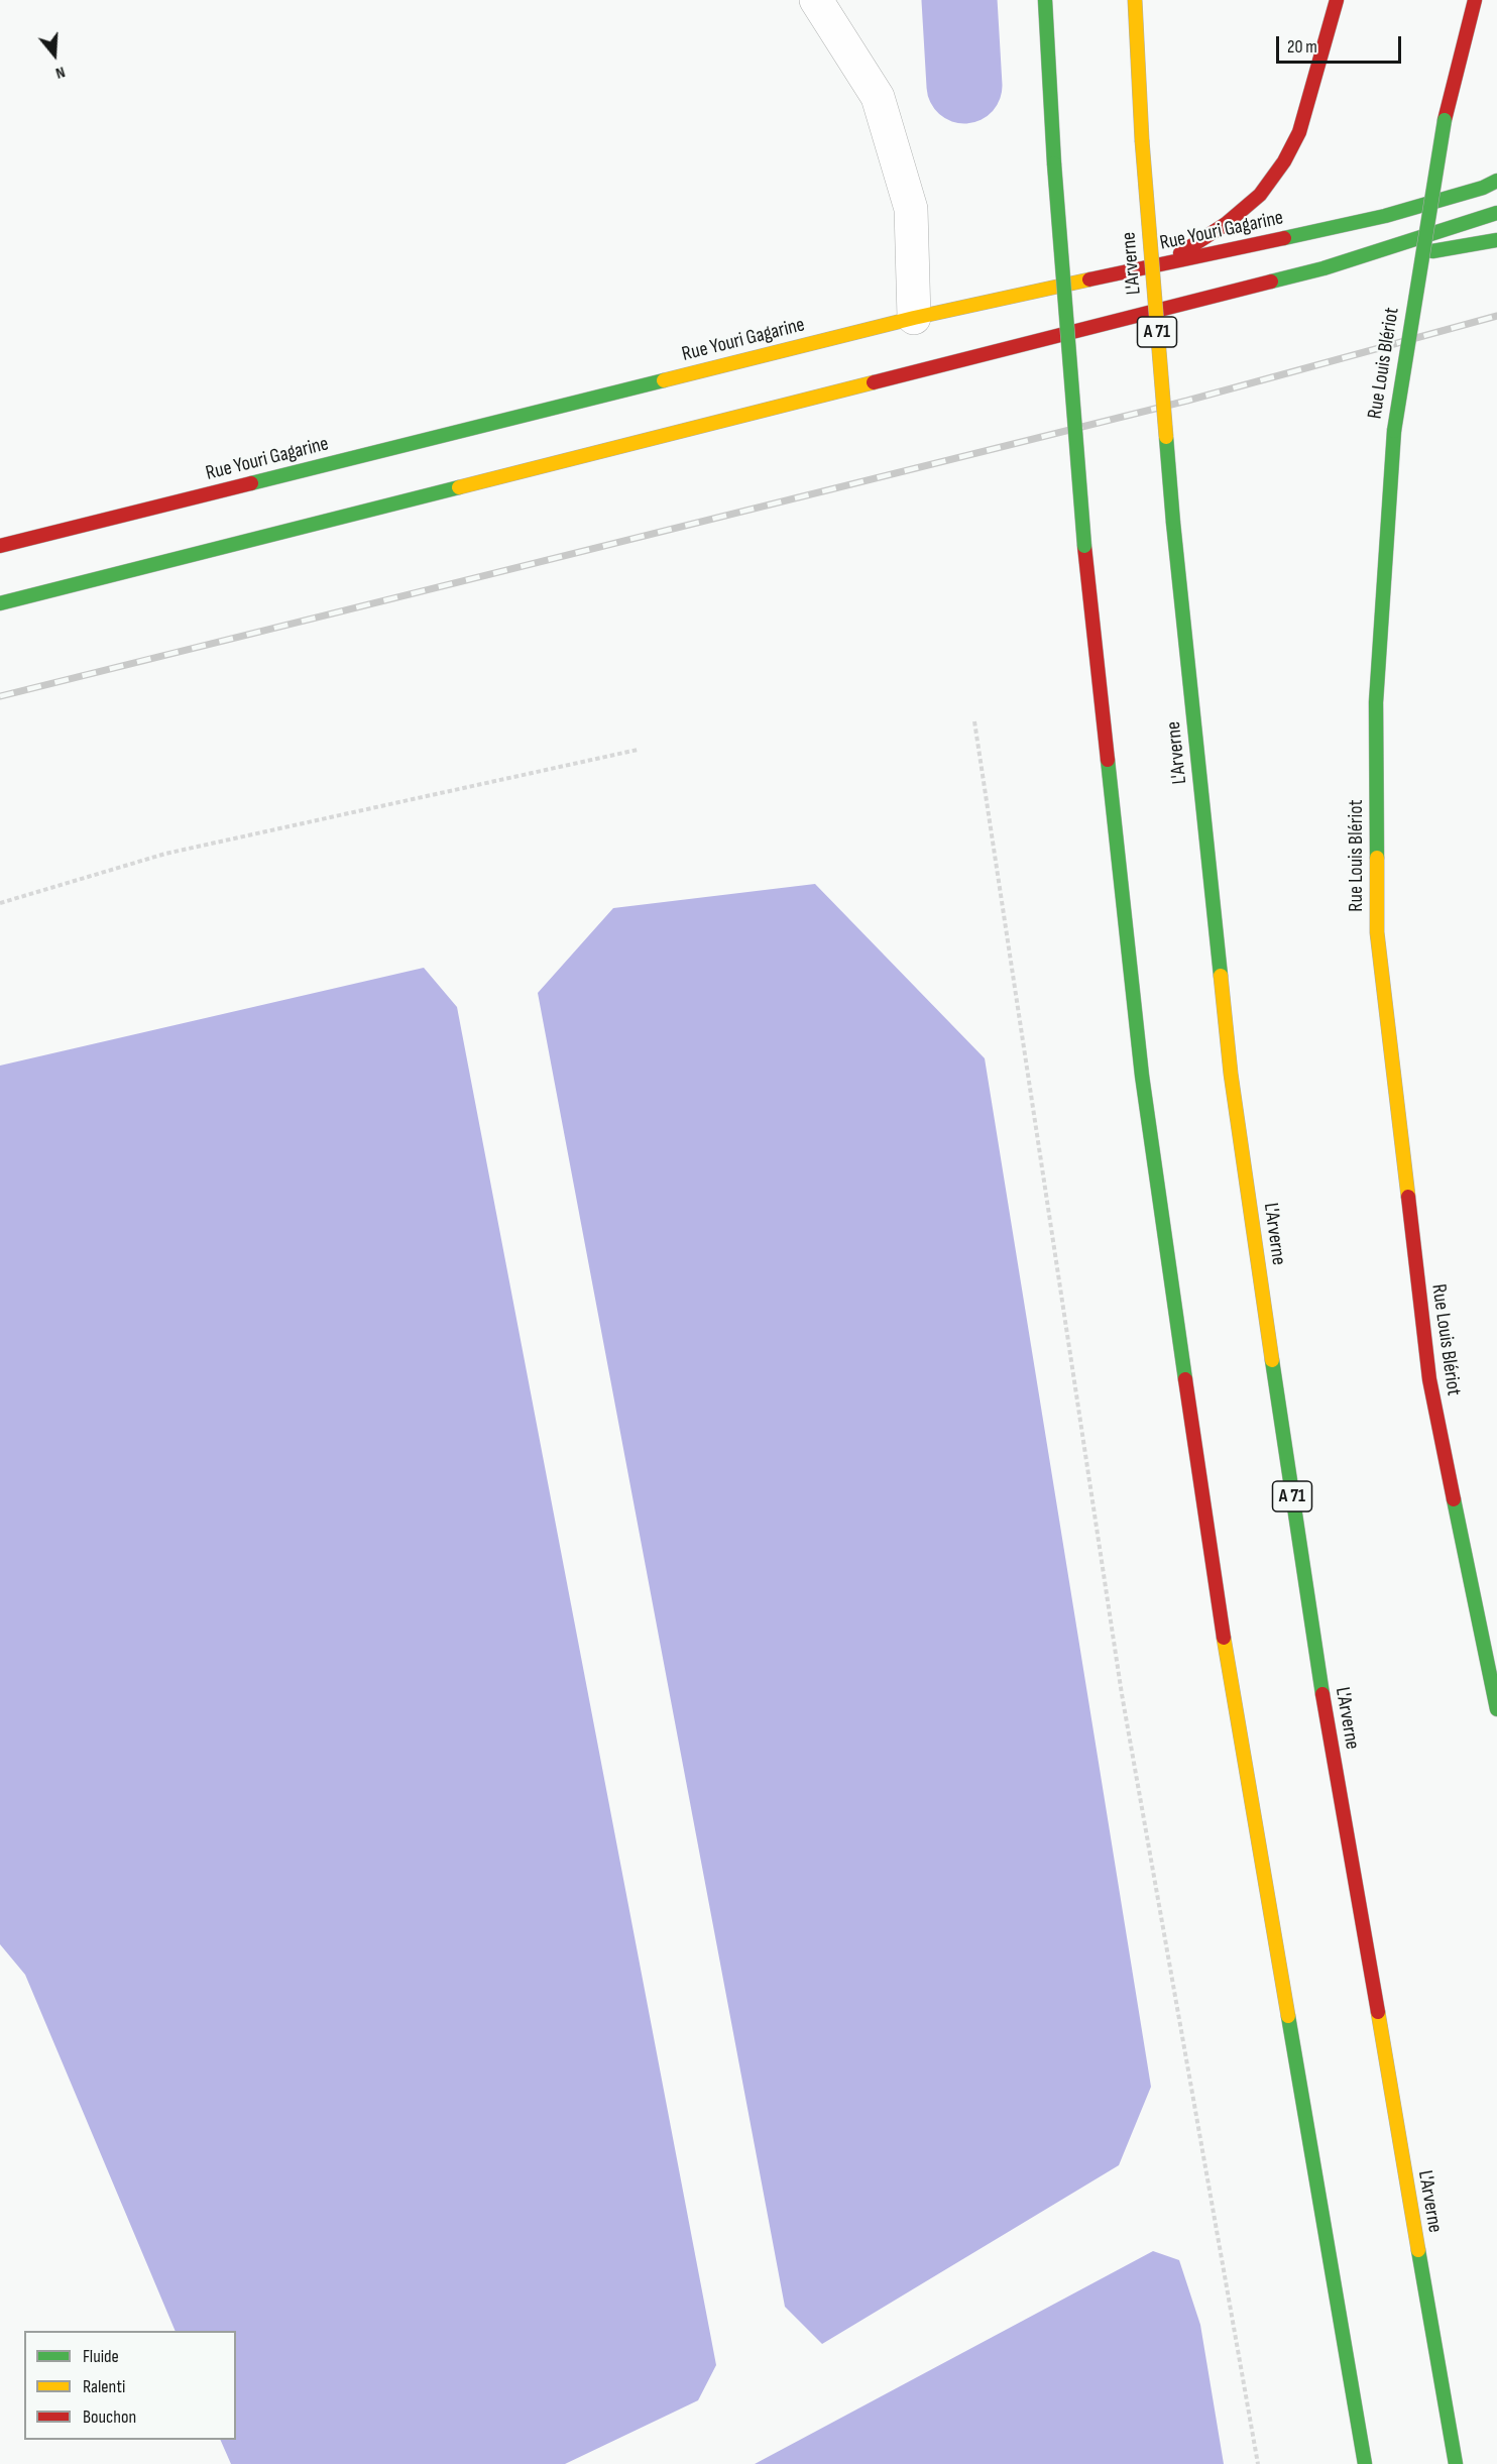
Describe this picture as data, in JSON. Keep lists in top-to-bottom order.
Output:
{
  "streets": {
    "main road": [
      "Rue Youri Gagarine",
      "L'Arverne",
      "A 71",
      "Rue Louis Blériot"
    ]
  },
  "legend": ["Fluide", "Ralenti", "Bouchon"],
  "scale_bar": "20 m",
  "north": "bottom"
}
